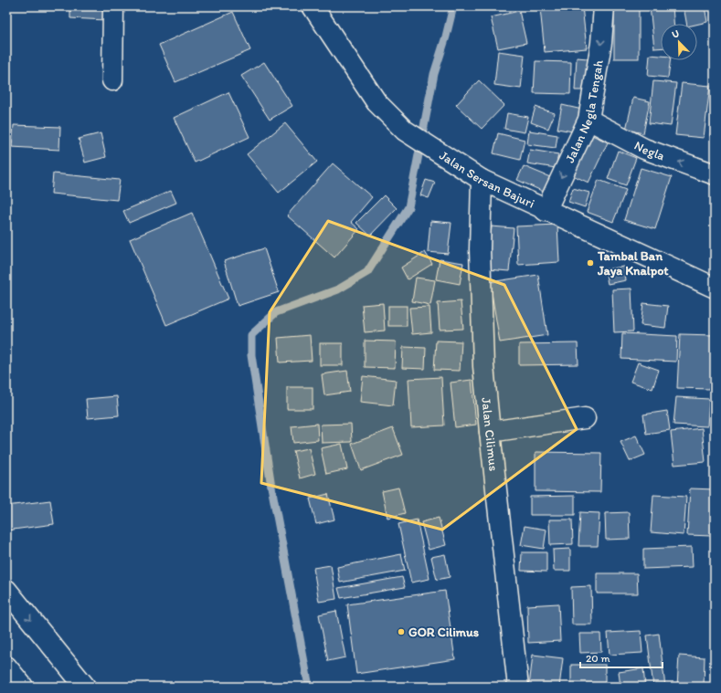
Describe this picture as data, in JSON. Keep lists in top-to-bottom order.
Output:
{
  "streets": {
    "street": [
      "Jalan Negla Tengah",
      "Negla",
      "Jalan Sersan Bajuri",
      "Jalan Cilimus"
    ]
  },
  "crossings": [
    ["Jalan Negla Tengah", "Negla"],
    ["Jalan Negla Tengah", "Jalan Sersan Bajuri"],
    ["Jalan Sersan Bajuri", "Jalan Cilimus"]
  ],
  "one_way": ["Jalan Negla Tengah", "Negla"],
  "places": ["Tambal Ban Jaya Knalpot", "GOR Cilimus"],
  "scale_bar": "20 m",
  "north": "top left"
}
